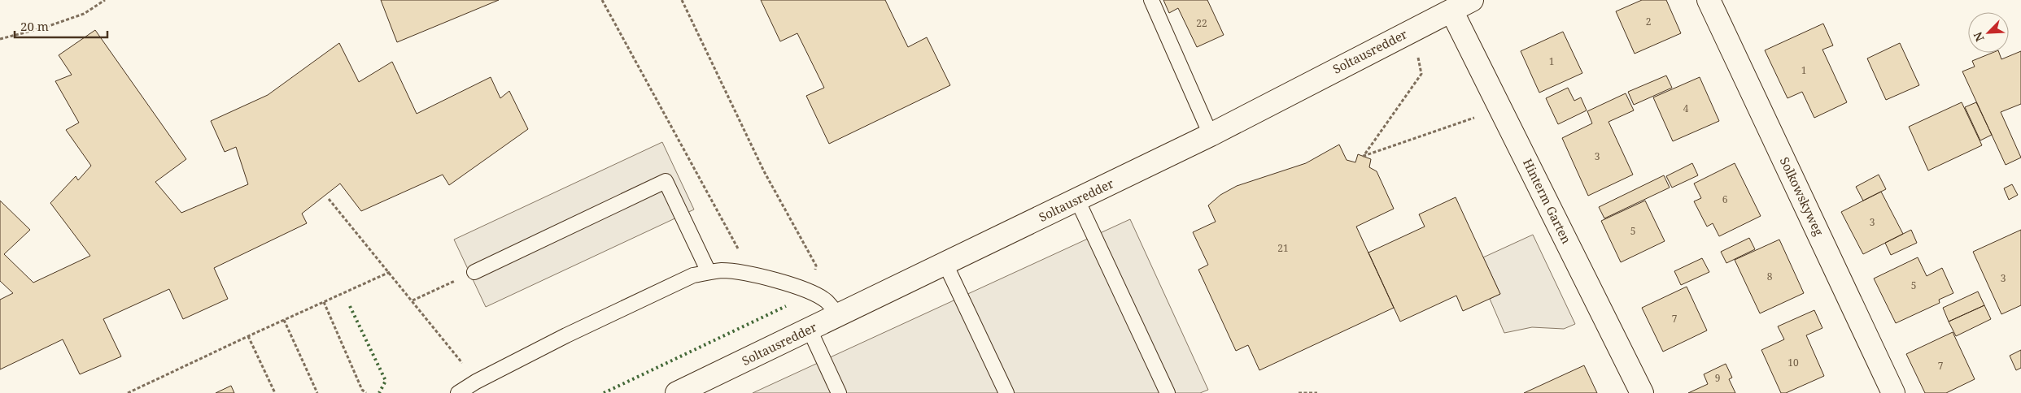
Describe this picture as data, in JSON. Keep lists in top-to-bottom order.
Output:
{
  "streets": {
    "street": ["Soltausredder", "Solkowskyweg", "Hinterm Garten"]
  },
  "crossings": [
    ["Soltausredder", "Hinterm Garten"]
  ],
  "house_numbers": [
    "2",
    "22",
    "1",
    "1",
    "4",
    "3",
    "6",
    "3",
    "5",
    "21",
    "8",
    "3",
    "5",
    "7",
    "10",
    "7",
    "9"
  ],
  "scale_bar": "20 m",
  "north": "bottom left"
}
